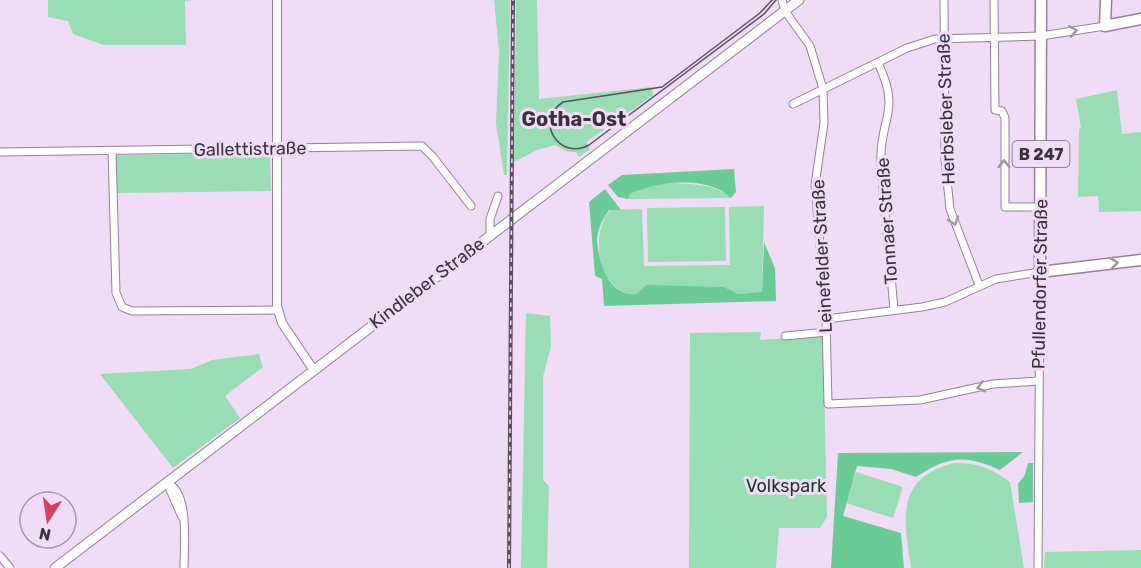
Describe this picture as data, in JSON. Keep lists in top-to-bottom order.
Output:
{
  "streets": {
    "main road": ["B 247", "Kindleber Straße", "Pfullendorfer Straße"],
    "street": [
      "Herbsleber Straße",
      "Gallettistraße",
      "Tonnaer Straße",
      "Leinefelder Straße"
    ]
  },
  "crossings": [
    ["Leinefelder Straße", "Kindleber Straße"],
    ["Leinefelder Straße", "Pfullendorfer Straße"]
  ],
  "one_way": ["Herbsleber Straße"],
  "districts": ["Gotha-Ost"],
  "parks": ["Volkspark"],
  "north": "bottom"
}
